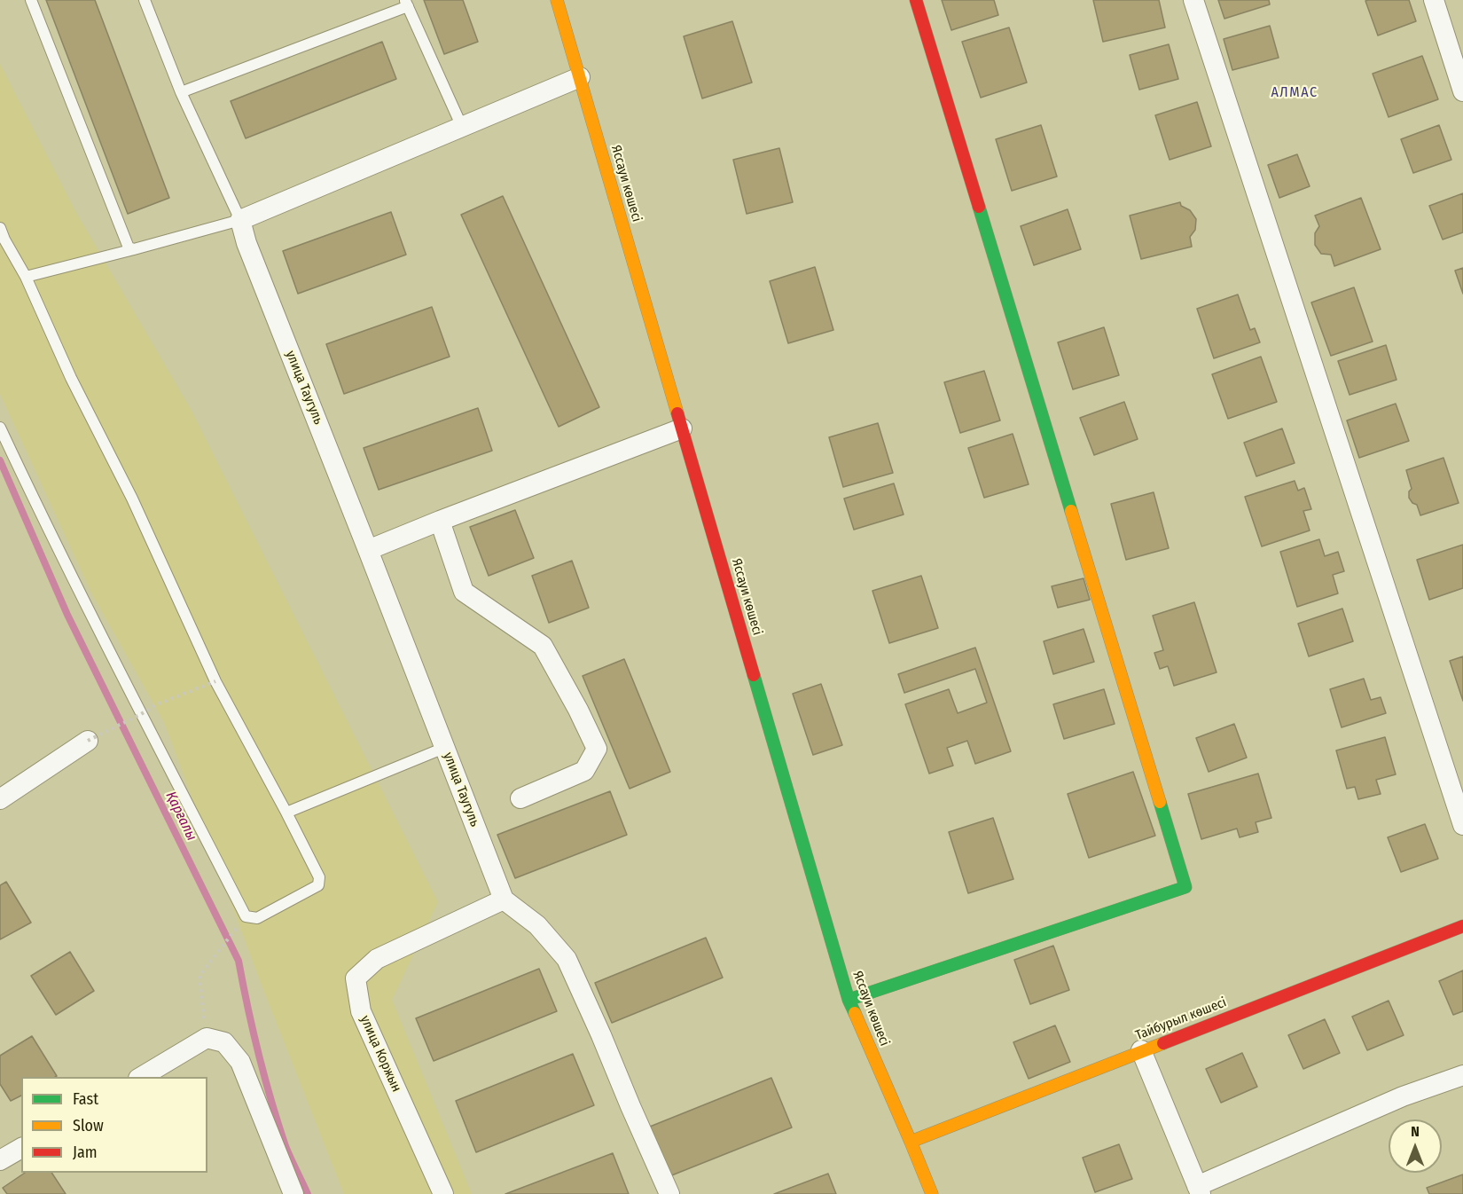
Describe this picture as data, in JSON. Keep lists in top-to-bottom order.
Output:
{
  "streets": {
    "street": [
      "Яссауи көшесі",
      "улица Таугуль",
      "Тайбурыл көшесі",
      "улица Коржын"
    ]
  },
  "crossings": [
    ["Яссауи көшесі", "Тайбурыл көшесі"],
    ["улица Таугуль", "улица Коржын"]
  ],
  "districts": ["АЛМАС"],
  "water": ["Қарғалы"],
  "legend": ["Fast", "Slow", "Jam"],
  "north": "top"
}
